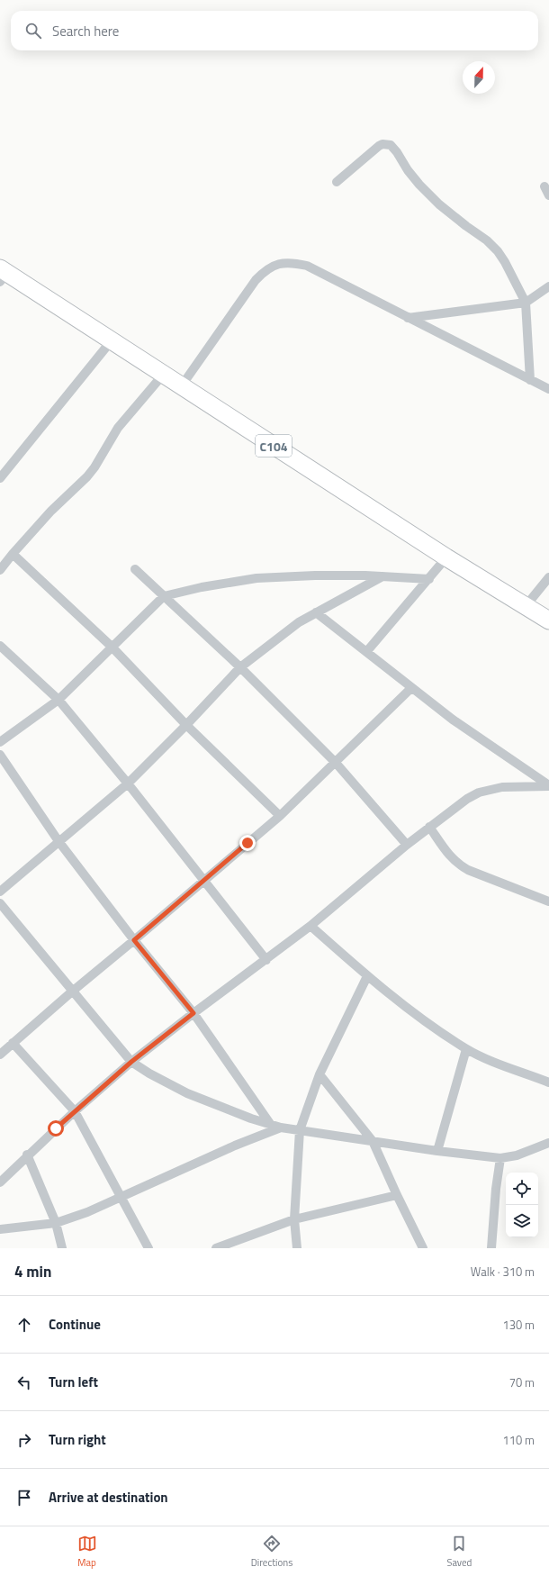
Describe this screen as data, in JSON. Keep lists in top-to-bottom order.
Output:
{
  "streets": {
    "highway": ["C104"]
  },
  "north": "top",
  "page": {
    "search": "Search here",
    "heading": ["4 min", "Walk · 310 m"],
    "list": [
      ["Continue", "130 m"],
      ["Turn left", "70 m"],
      ["Turn right", "110 m"],
      "Arrive at destination"
    ],
    "nav": ["Map", "Directions", "Saved"]
  }
}
